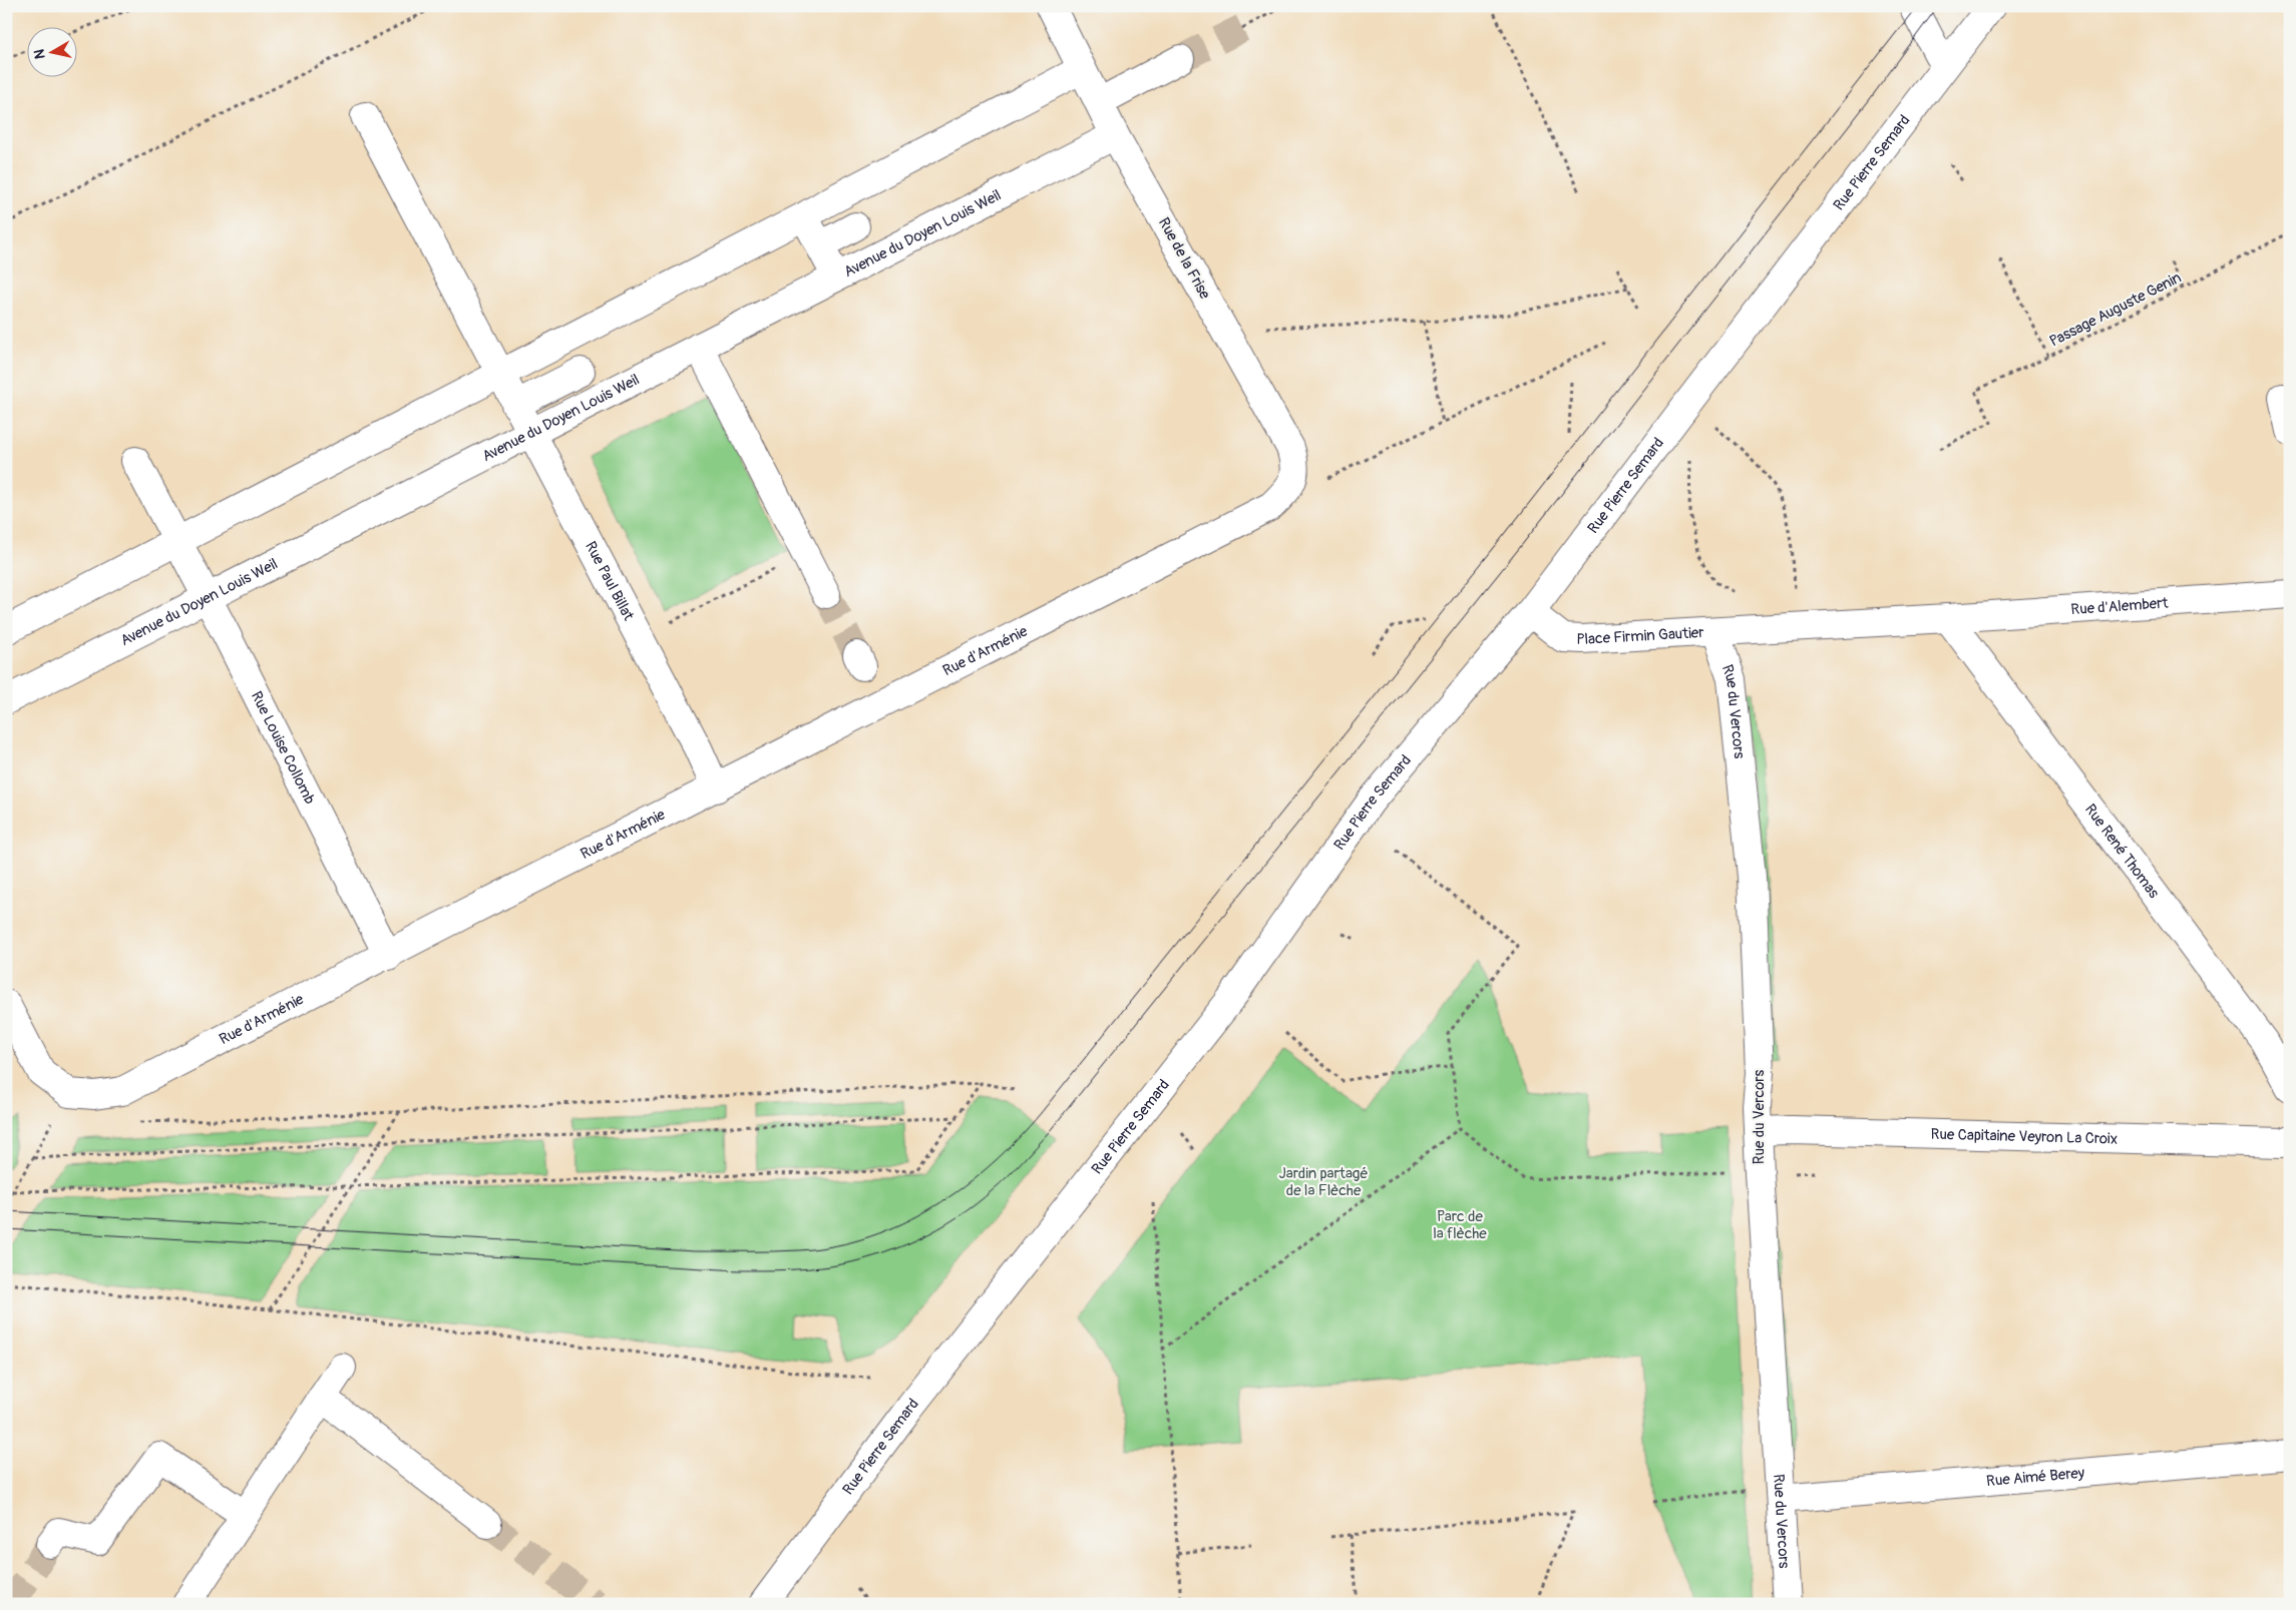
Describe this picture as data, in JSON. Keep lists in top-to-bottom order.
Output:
{
  "streets": {
    "street": [
      "Rue Pierre Semard",
      "Avenue du Doyen Louis Weil",
      "Rue de la Frise",
      "Rue Paul Billat",
      "Rue d'Alembert",
      "Place Firmin Gautier",
      "Rue d'Arménie",
      "Rue du Vercors",
      "Rue Louise Collomb",
      "Rue René Thomas",
      "Rue Capitaine Veyron La Croix",
      "Rue Aimé Berey"
    ],
    "path": ["Passage Auguste Genin"]
  },
  "crossings": [
    ["Rue Pierre Semard", "Place Firmin Gautier"],
    ["Avenue du Doyen Louis Weil", "Rue de la Frise"],
    ["Avenue du Doyen Louis Weil", "Rue Paul Billat"],
    ["Avenue du Doyen Louis Weil", "Rue Louise Collomb"],
    ["Rue de la Frise", "Rue d'Arménie"],
    ["Rue Paul Billat", "Rue d'Arménie"],
    ["Rue d'Alembert", "Place Firmin Gautier"],
    ["Rue d'Alembert", "Rue René Thomas"],
    ["Place Firmin Gautier", "Rue du Vercors"],
    ["Place Firmin Gautier", "Rue René Thomas"],
    ["Rue d'Arménie", "Rue Louise Collomb"],
    ["Rue du Vercors", "Rue Capitaine Veyron La Croix"],
    ["Rue du Vercors", "Rue Aimé Berey"]
  ],
  "parks": ["Jardin partagé de la Flèche", "Parc de la flèche"],
  "north": "left"
}
